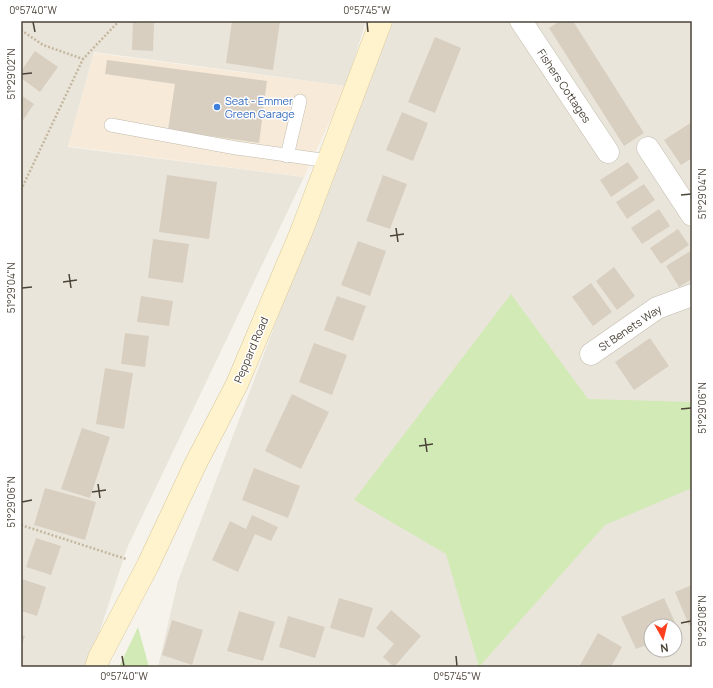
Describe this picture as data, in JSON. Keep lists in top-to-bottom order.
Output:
{
  "streets": {
    "main road": ["Peppard Road"],
    "street": ["Fishers Cottages", "St Benets Way"]
  },
  "places": ["Seat - Emmer Green Garage"],
  "north": "bottom",
  "coordinates": [
    "0°57'40\"W",
    "0°57'45\"W",
    "51°29'02\"N",
    "51°29'04\"N",
    "51°29'06\"N",
    "51°29'08\"N"
  ]
}
